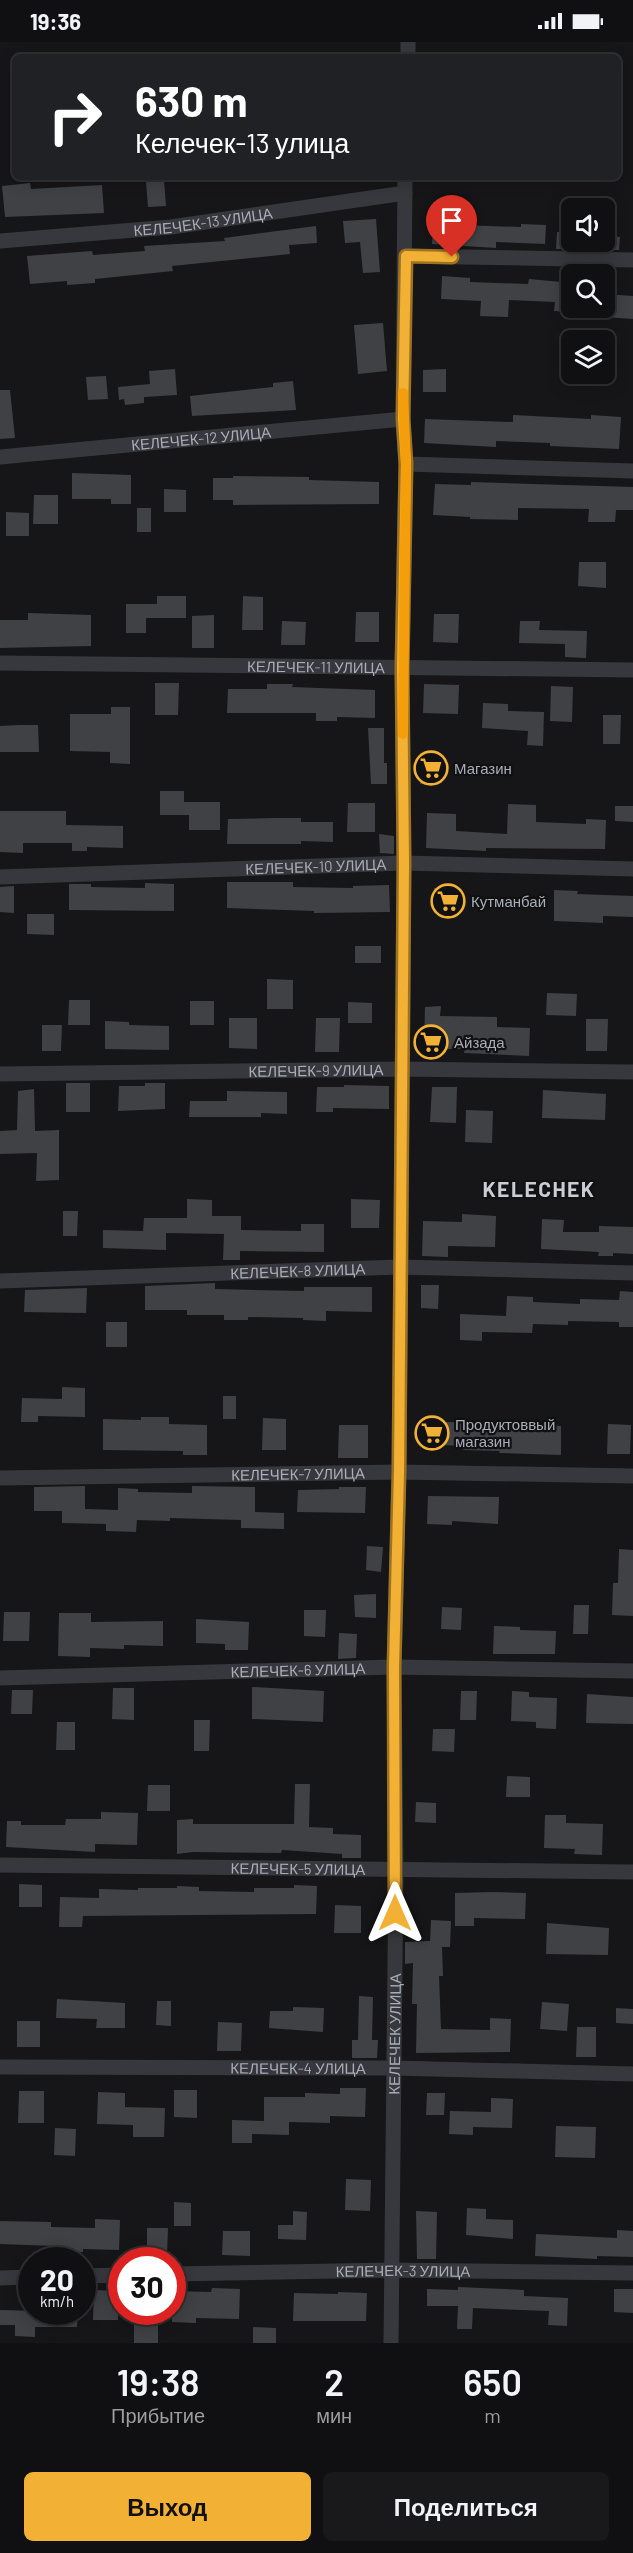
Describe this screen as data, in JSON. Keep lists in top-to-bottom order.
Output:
{
  "streets": {
    "street": [
      "КЕЛЕЧЕК-13 УЛИЦА",
      "КЕЛЕЧЕК-12 УЛИЦА",
      "КЕЛЕЧЕК-11 УЛИЦА",
      "КЕЛЕЧЕК-10 УЛИЦА",
      "КЕЛЕЧЕК-9 УЛИЦА",
      "КЕЛЕЧЕК-8 УЛИЦА",
      "КЕЛЕЧЕК-7 УЛИЦА",
      "КЕЛЕЧЕК-6 УЛИЦА",
      "КЕЛЕЧЕК-5 УЛИЦА",
      "КЕЛЕЧЕК УЛИЦА",
      "КЕЛЕЧЕК-4 УЛИЦА",
      "КЕЛЕЧЕК-3 УЛИЦА"
    ]
  },
  "crossings": [
    ["КЕЛЕЧЕК-13 УЛИЦА", "КЕЛЕЧЕК УЛИЦА"],
    ["КЕЛЕЧЕК-12 УЛИЦА", "КЕЛЕЧЕК УЛИЦА"],
    ["КЕЛЕЧЕК-11 УЛИЦА", "КЕЛЕЧЕК УЛИЦА"],
    ["КЕЛЕЧЕК-10 УЛИЦА", "КЕЛЕЧЕК УЛИЦА"],
    ["КЕЛЕЧЕК-9 УЛИЦА", "КЕЛЕЧЕК УЛИЦА"],
    ["КЕЛЕЧЕК-8 УЛИЦА", "КЕЛЕЧЕК УЛИЦА"],
    ["КЕЛЕЧЕК-7 УЛИЦА", "КЕЛЕЧЕК УЛИЦА"],
    ["КЕЛЕЧЕК-6 УЛИЦА", "КЕЛЕЧЕК УЛИЦА"],
    ["КЕЛЕЧЕК-5 УЛИЦА", "КЕЛЕЧЕК УЛИЦА"],
    ["КЕЛЕЧЕК УЛИЦА", "КЕЛЕЧЕК-4 УЛИЦА"],
    ["КЕЛЕЧЕК УЛИЦА", "КЕЛЕЧЕК-3 УЛИЦА"]
  ],
  "districts": ["KELECHEK"],
  "places": {
    "supermarket": [
      "Магазин",
      "Кутманбай",
      "Айзада",
      "Продуктоввый магазин"
    ]
  },
  "page": {
    "status": "19:36",
    "turn": ["630 m", "Келечек-13 улица"],
    "speed": "20 km/h",
    "limit": "30",
    "eta": [
      "19:38",
      "Прибытие",
      "2",
      "мин",
      "650",
      "m"
    ],
    "buttons": ["Выход", "Поделиться"]
  }
}
